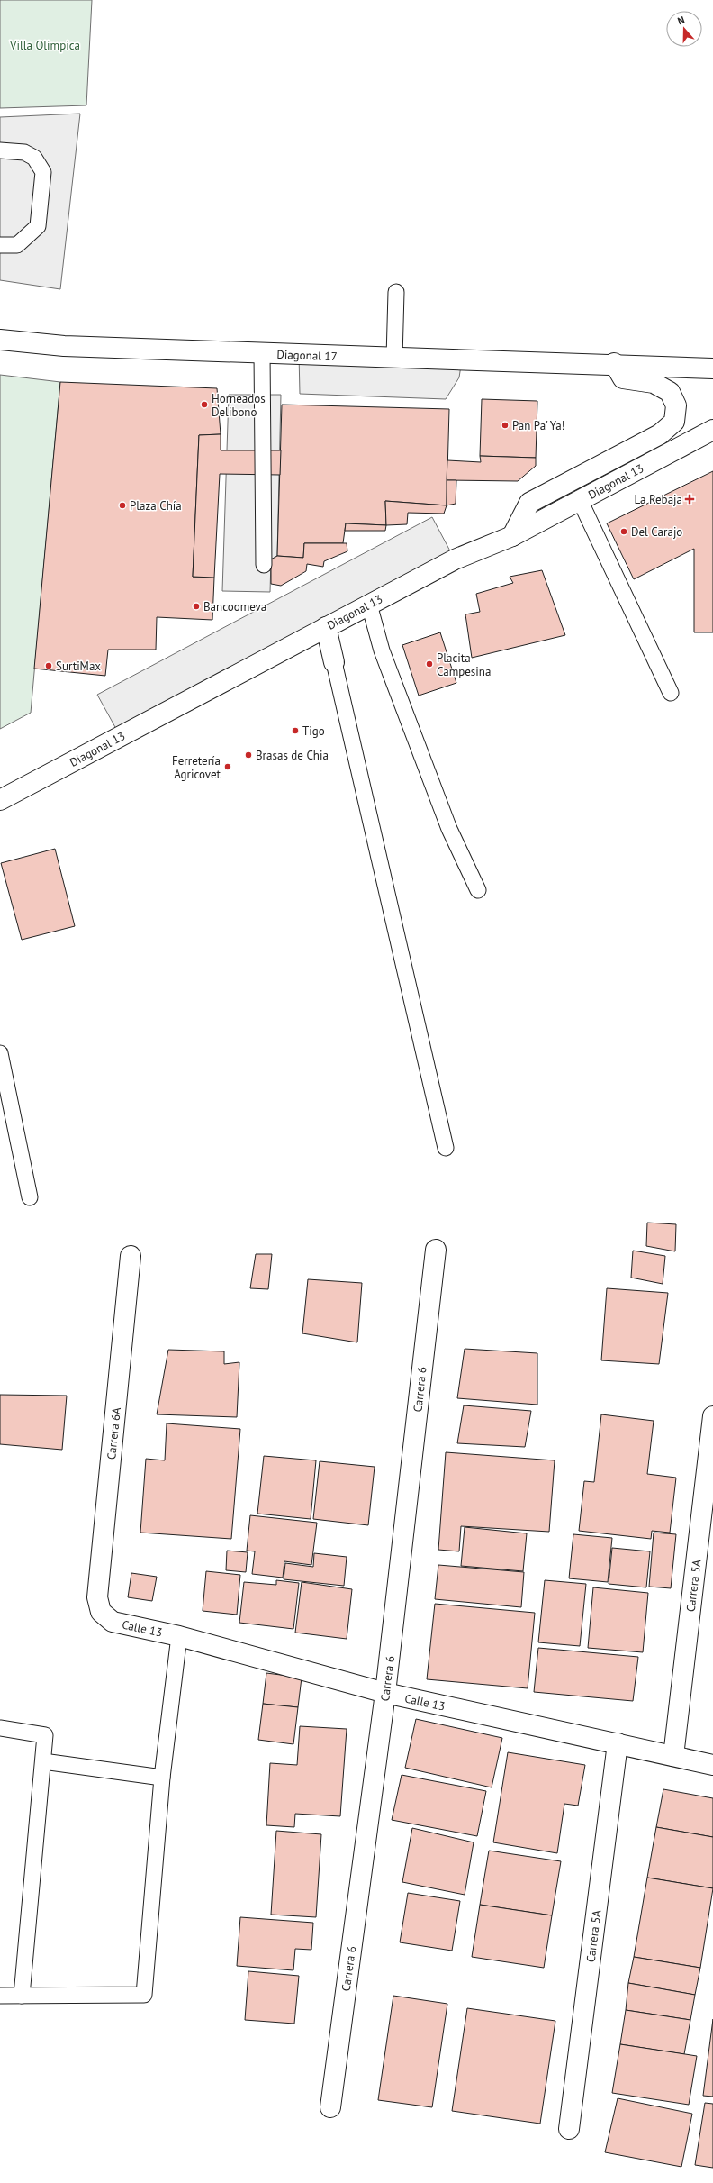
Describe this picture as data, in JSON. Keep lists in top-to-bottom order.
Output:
{
  "streets": {
    "street": [
      "Diagonal 17",
      "Diagonal 13",
      "Carrera 6",
      "Carrera 6A",
      "Carrera 5A",
      "Calle 13"
    ]
  },
  "crossings": [
    ["Carrera 6", "Calle 13"],
    ["Carrera 6A", "Calle 13"],
    ["Carrera 5A", "Calle 13"]
  ],
  "parks": ["Villa Olimpica"],
  "places": {
    "other": [
      "Horneados Delibono",
      "Pan Pa' Ya!",
      "Plaza Chía",
      "Del Carajo",
      "Bancoomeva",
      "Placita Campesina",
      "SurtiMax",
      "Tigo",
      "Brasas de Chia",
      "Ferretería Agricovet"
    ],
    "health": ["La Rebaja"]
  },
  "north": "top"
}
